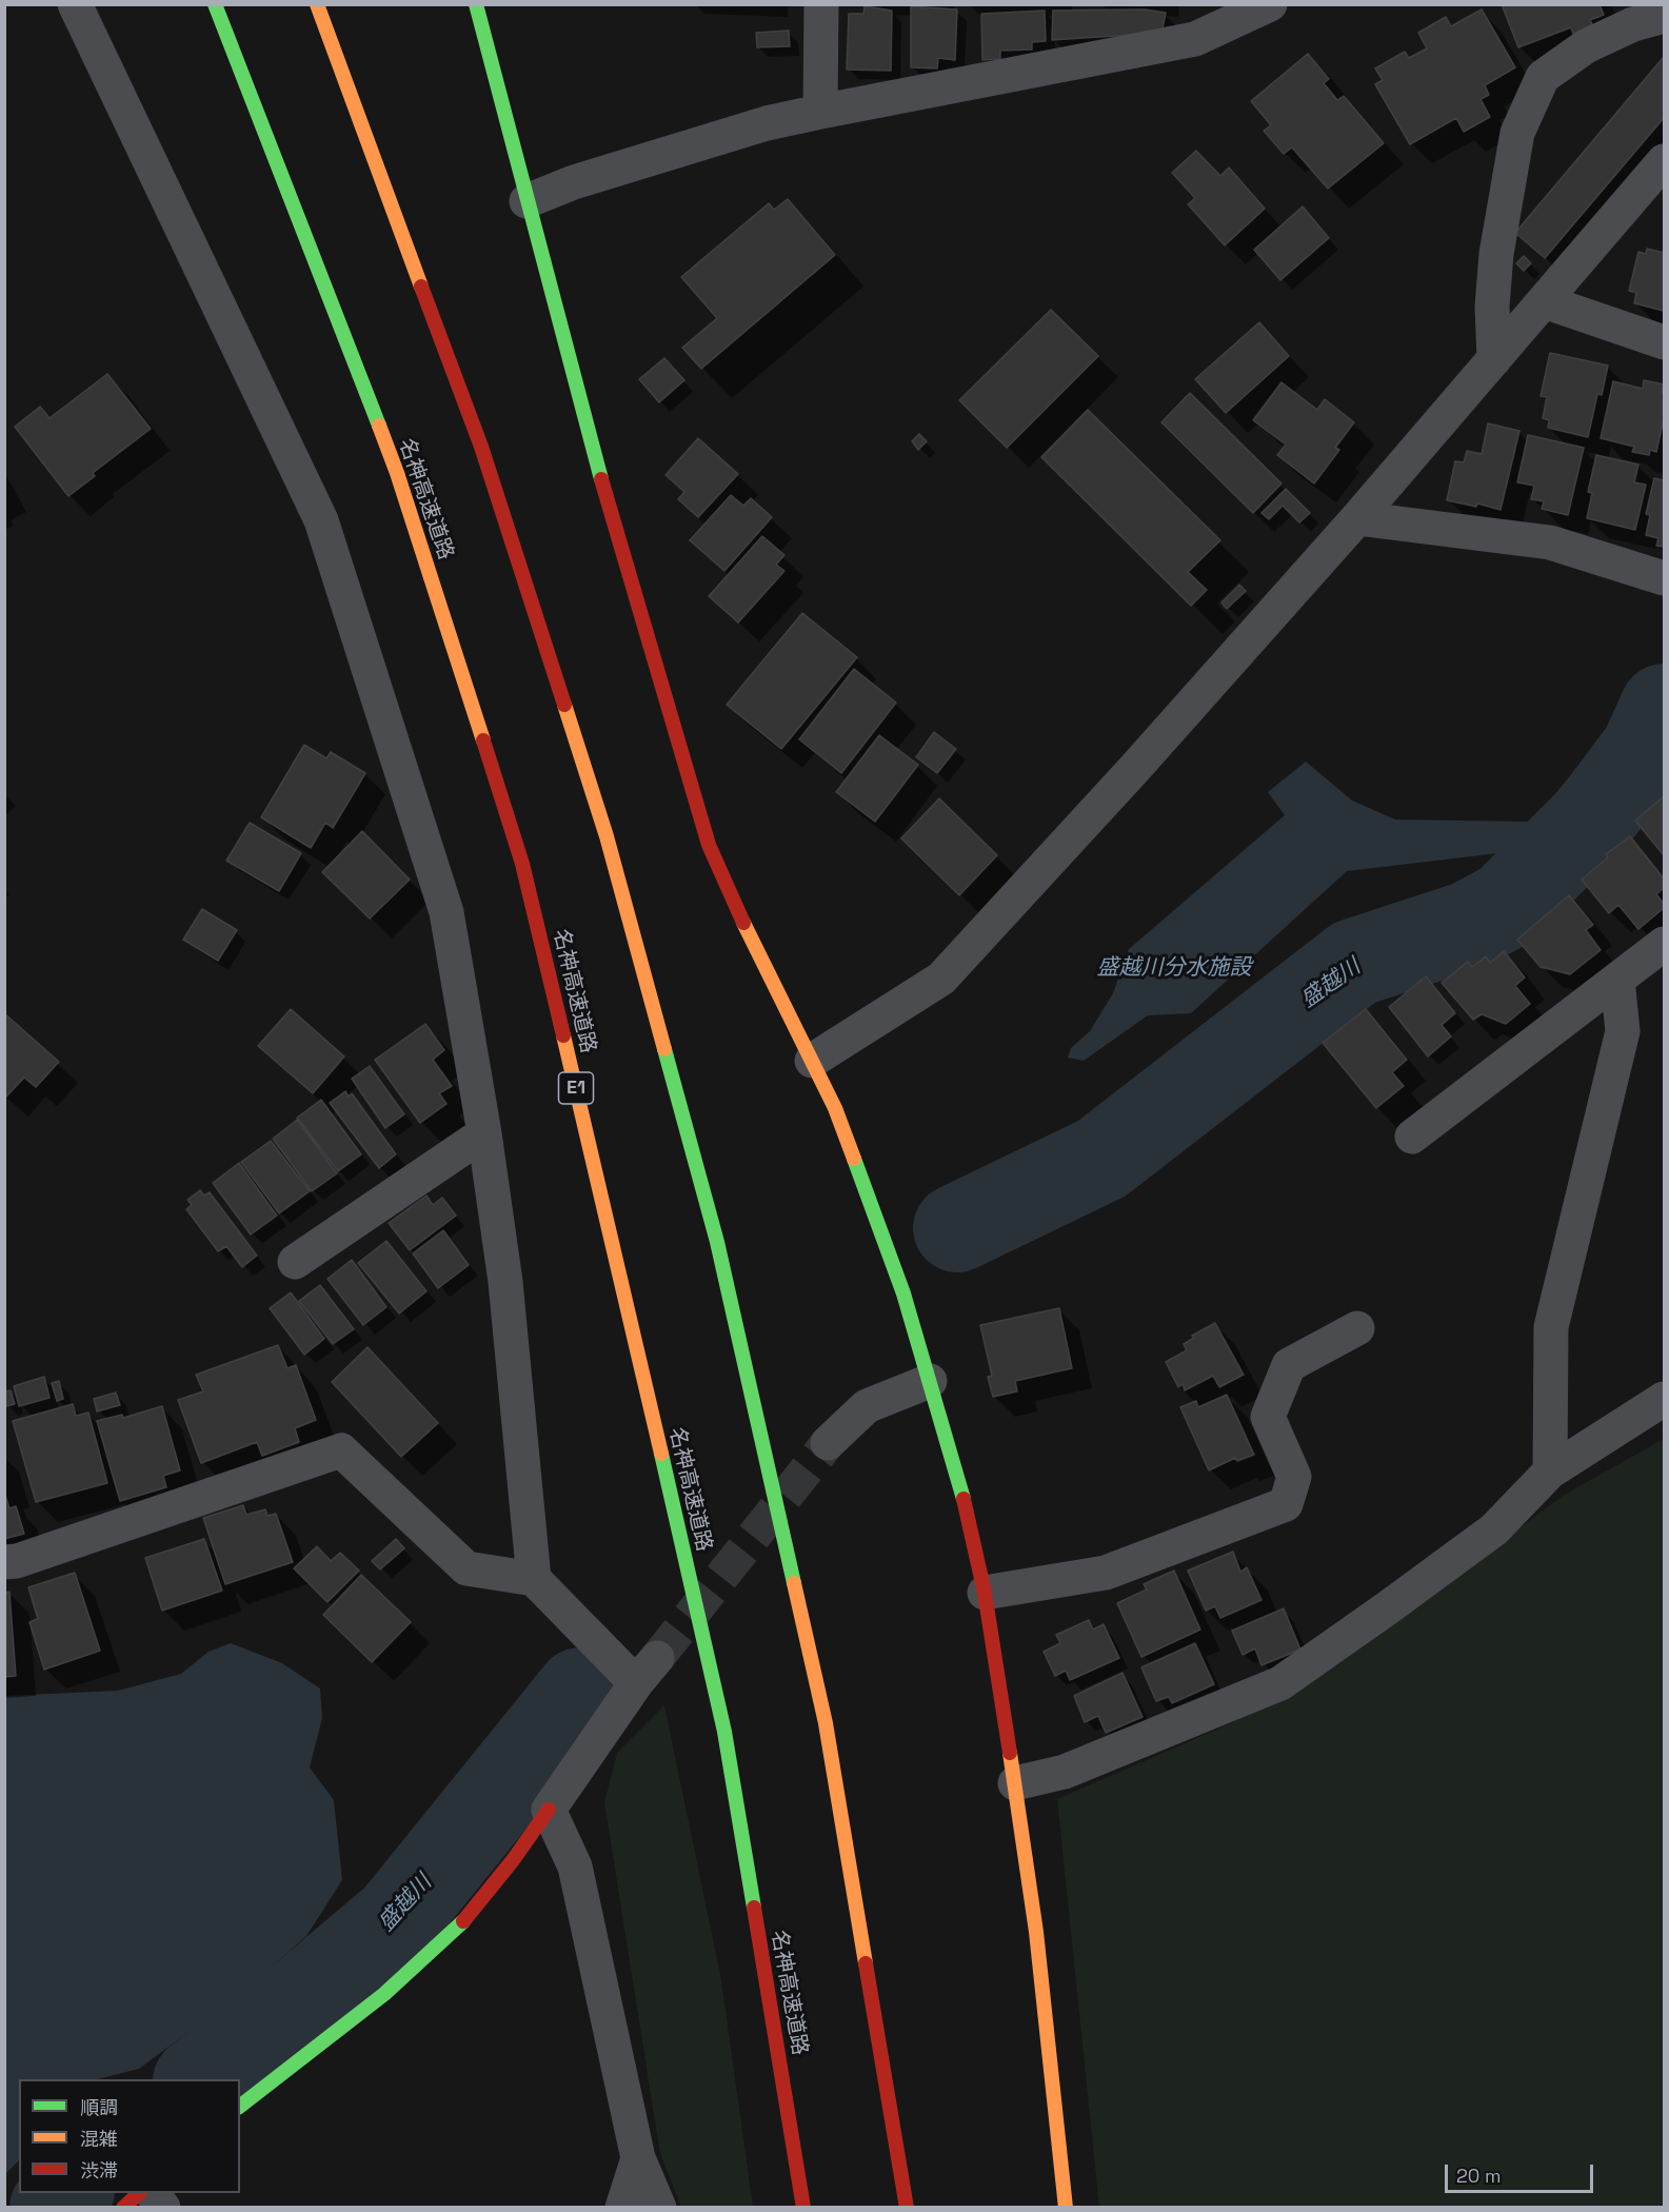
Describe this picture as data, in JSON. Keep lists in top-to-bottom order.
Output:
{
  "streets": {
    "main road": ["名神高速道路", "E1"]
  },
  "water": ["盛越川分水施設", "盛越川"],
  "legend": ["順調", "混雑", "渋滞"],
  "scale_bar": "20 m"
}
